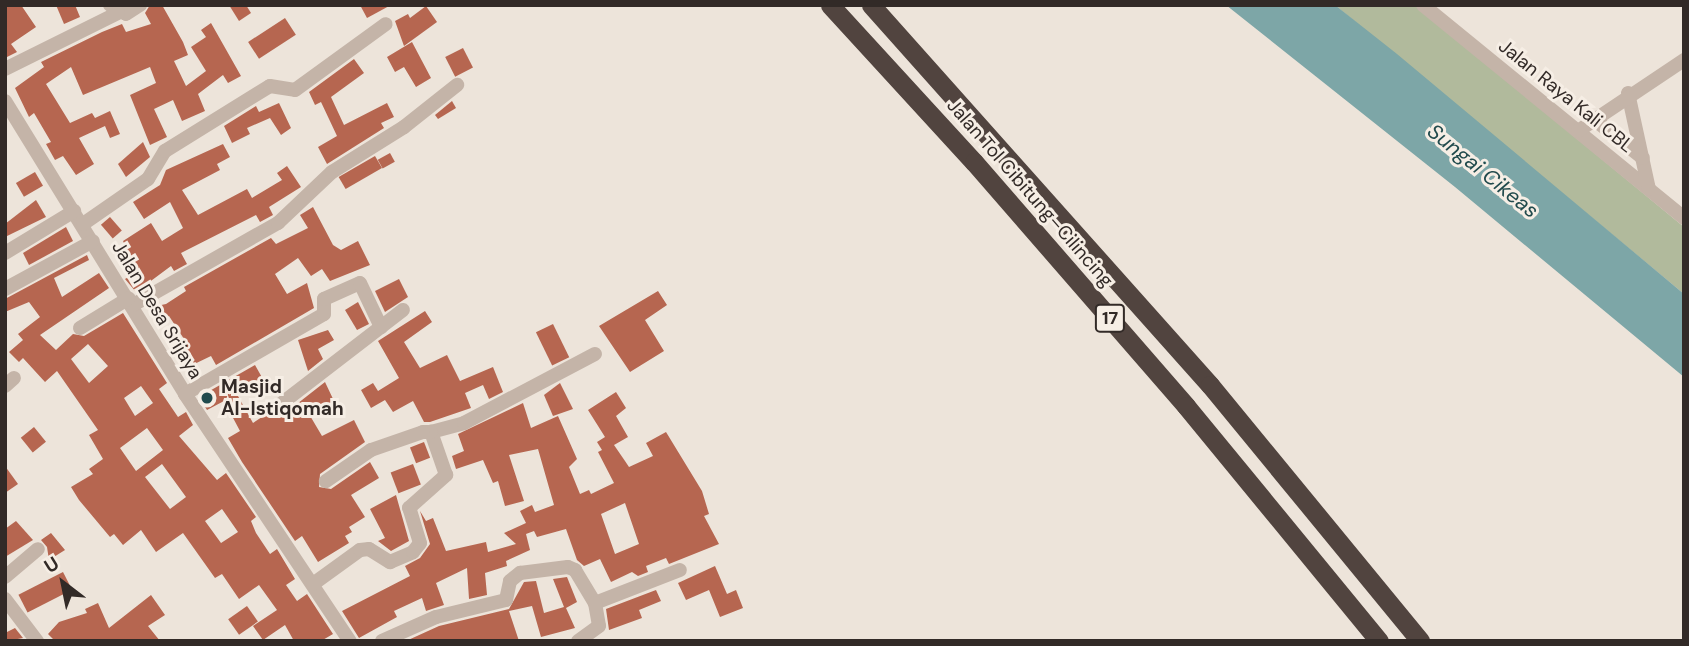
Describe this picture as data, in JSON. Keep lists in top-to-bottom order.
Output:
{
  "streets": {
    "highway": ["Jalan Tol Cibitung–Cilincing", "17"],
    "street": ["Jalan Raya Kali CBL", "Jalan Desa Srijaya"]
  },
  "water": ["Sungai Cikeas"],
  "places": ["Masjid Al-Istiqomah"],
  "north": "top left"
}
